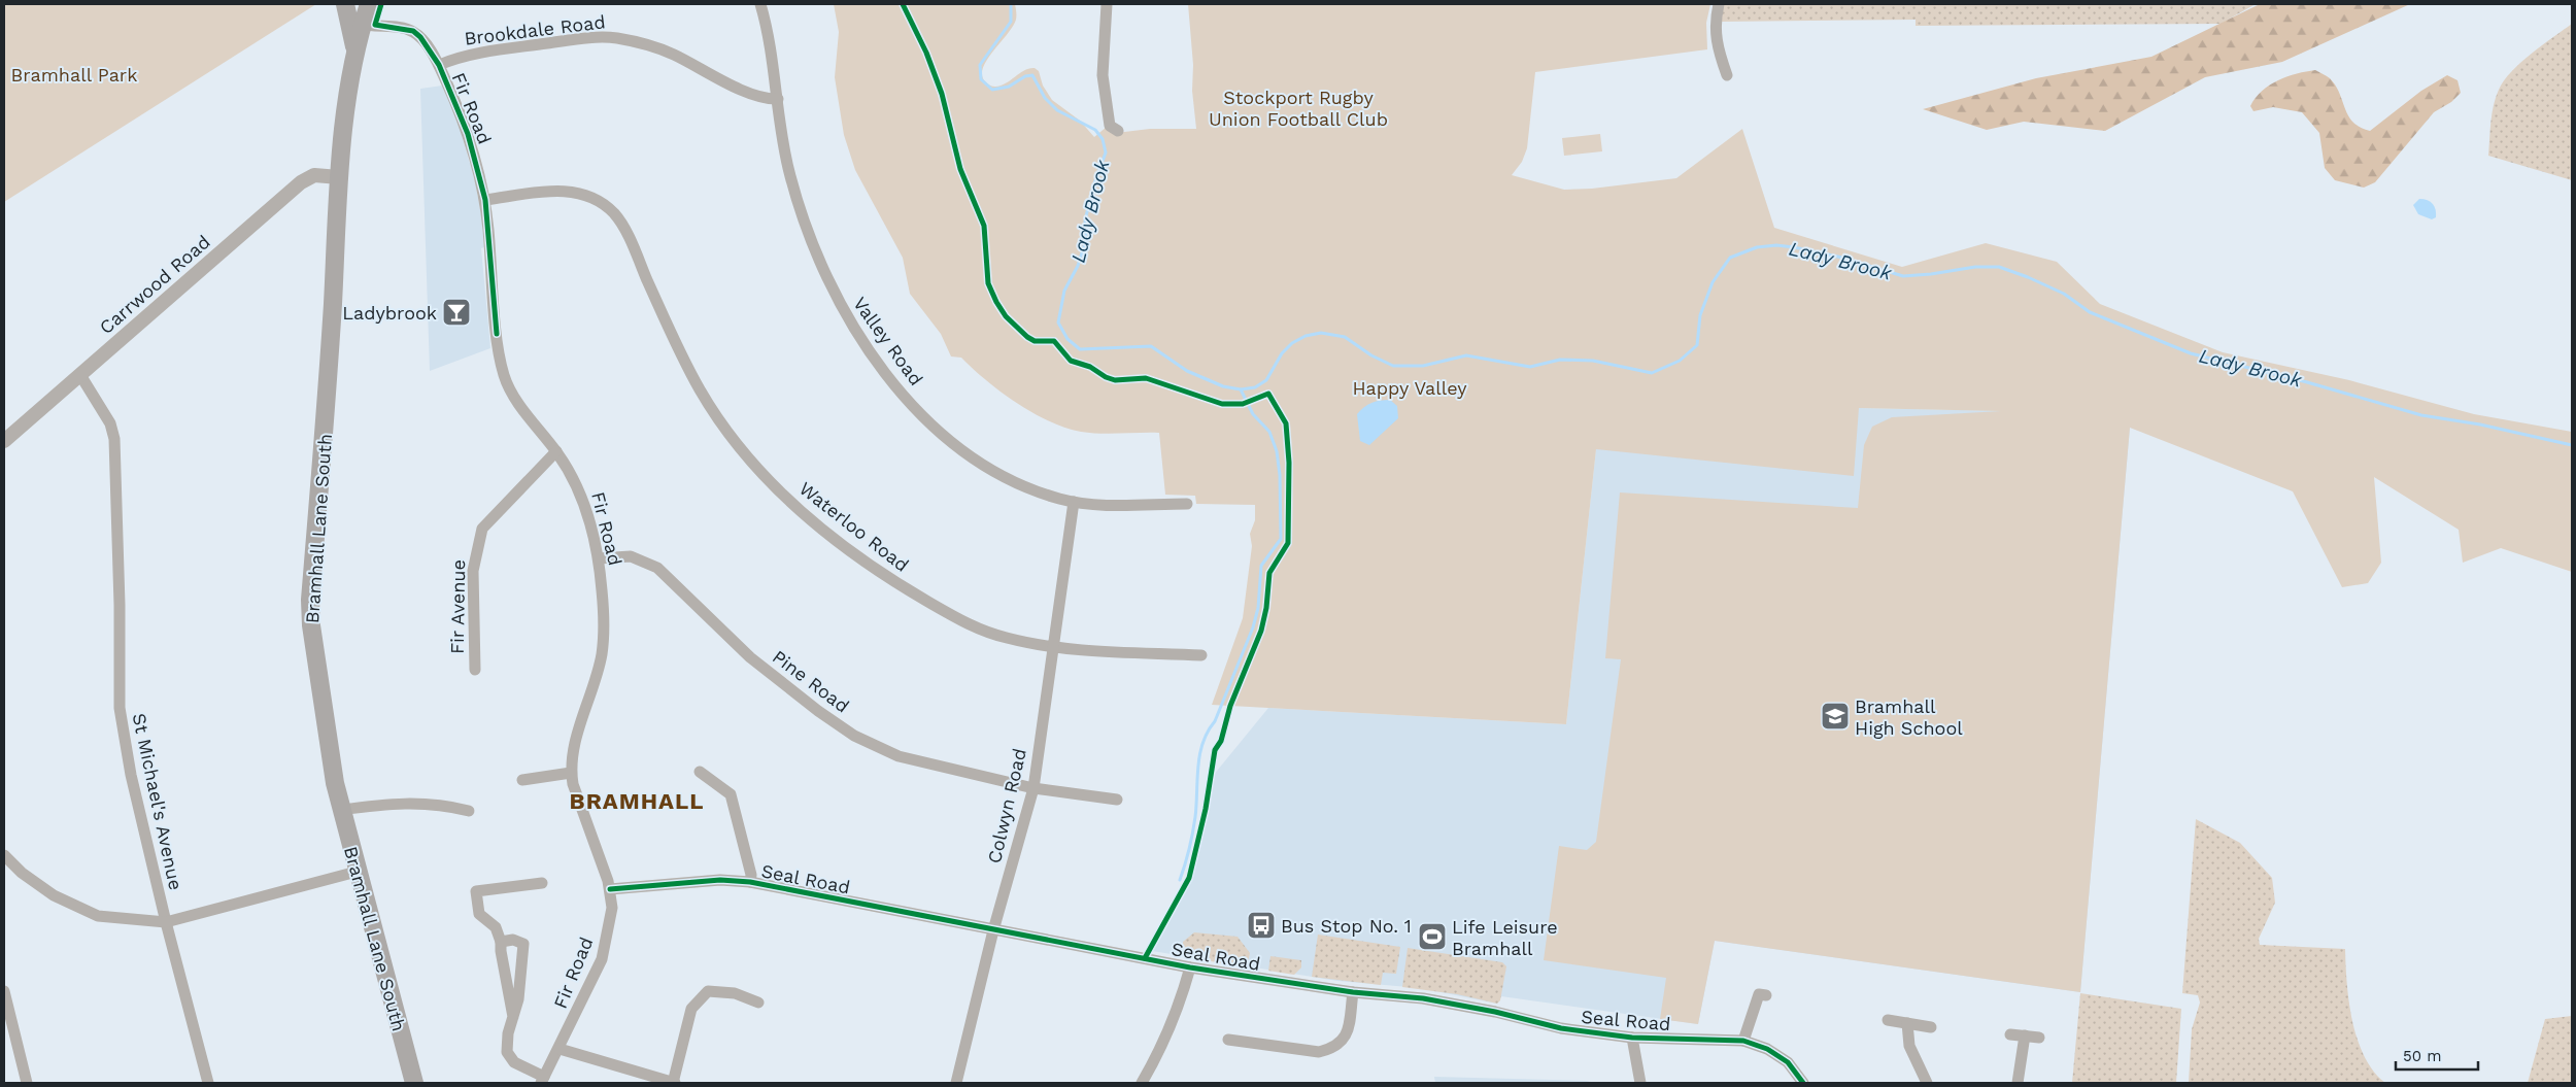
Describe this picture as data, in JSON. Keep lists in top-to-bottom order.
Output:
{
  "streets": {
    "main road": ["Bramhall Lane South"],
    "street": [
      "Brookdale Road",
      "Fir Road",
      "Carrwood Road",
      "Valley Road",
      "Waterloo Road",
      "Fir Avenue",
      "Pine Road",
      "St Michael's Avenue",
      "Colwyn Road",
      "Seal Road"
    ]
  },
  "crossings": [
    ["Brookdale Road", "Fir Road"],
    ["Brookdale Road", "Valley Road"],
    ["Fir Road", "Waterloo Road"],
    ["Fir Road", "Bramhall Lane South"],
    ["Fir Road", "Fir Avenue"],
    ["Fir Road", "Pine Road"],
    ["Fir Road", "Seal Road"],
    ["Carrwood Road", "Bramhall Lane South"],
    ["Carrwood Road", "St Michael's Avenue"],
    ["Valley Road", "Colwyn Road"],
    ["Waterloo Road", "Colwyn Road"],
    ["Pine Road", "Colwyn Road"],
    ["Colwyn Road", "Seal Road"]
  ],
  "districts": ["BRAMHALL"],
  "water": ["Lady Brook"],
  "parks": ["Bramhall Park", "Stockport Rugby Union Football Club", "Happy Valley"],
  "places": {
    "bar": ["Ladybrook"],
    "school or university": ["Bramhall High School"],
    "bus stop": ["Bus Stop No. 1"],
    "sports": ["Life Leisure Bramhall"]
  },
  "scale_bar": "50 m"
}
